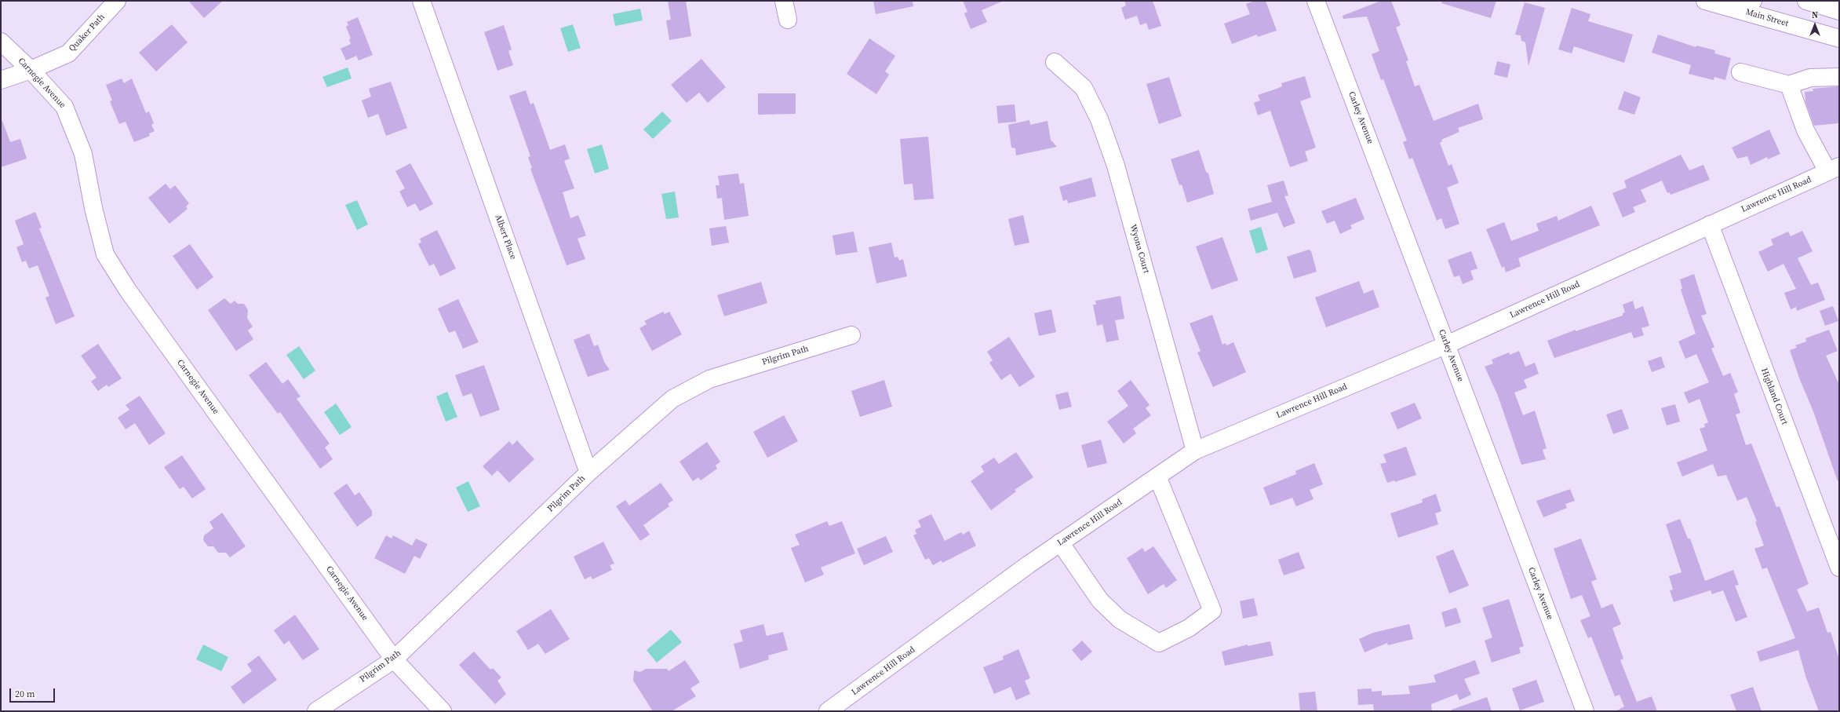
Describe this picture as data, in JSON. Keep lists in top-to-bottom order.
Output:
{
  "streets": {
    "street": [
      "Main Street",
      "Quaker Path",
      "Carnegie Avenue",
      "Carley Avenue",
      "Lawrence Hill Road",
      "Albert Place",
      "Wyona Court",
      "Pilgrim Path",
      "Highland Court"
    ]
  },
  "crossings": [
    ["Quaker Path", "Carnegie Avenue"],
    ["Carnegie Avenue", "Pilgrim Path"],
    ["Carley Avenue", "Lawrence Hill Road"],
    ["Lawrence Hill Road", "Wyona Court"],
    ["Lawrence Hill Road", "Highland Court"],
    ["Albert Place", "Pilgrim Path"]
  ],
  "scale_bar": "20 m",
  "north": "top"
}
